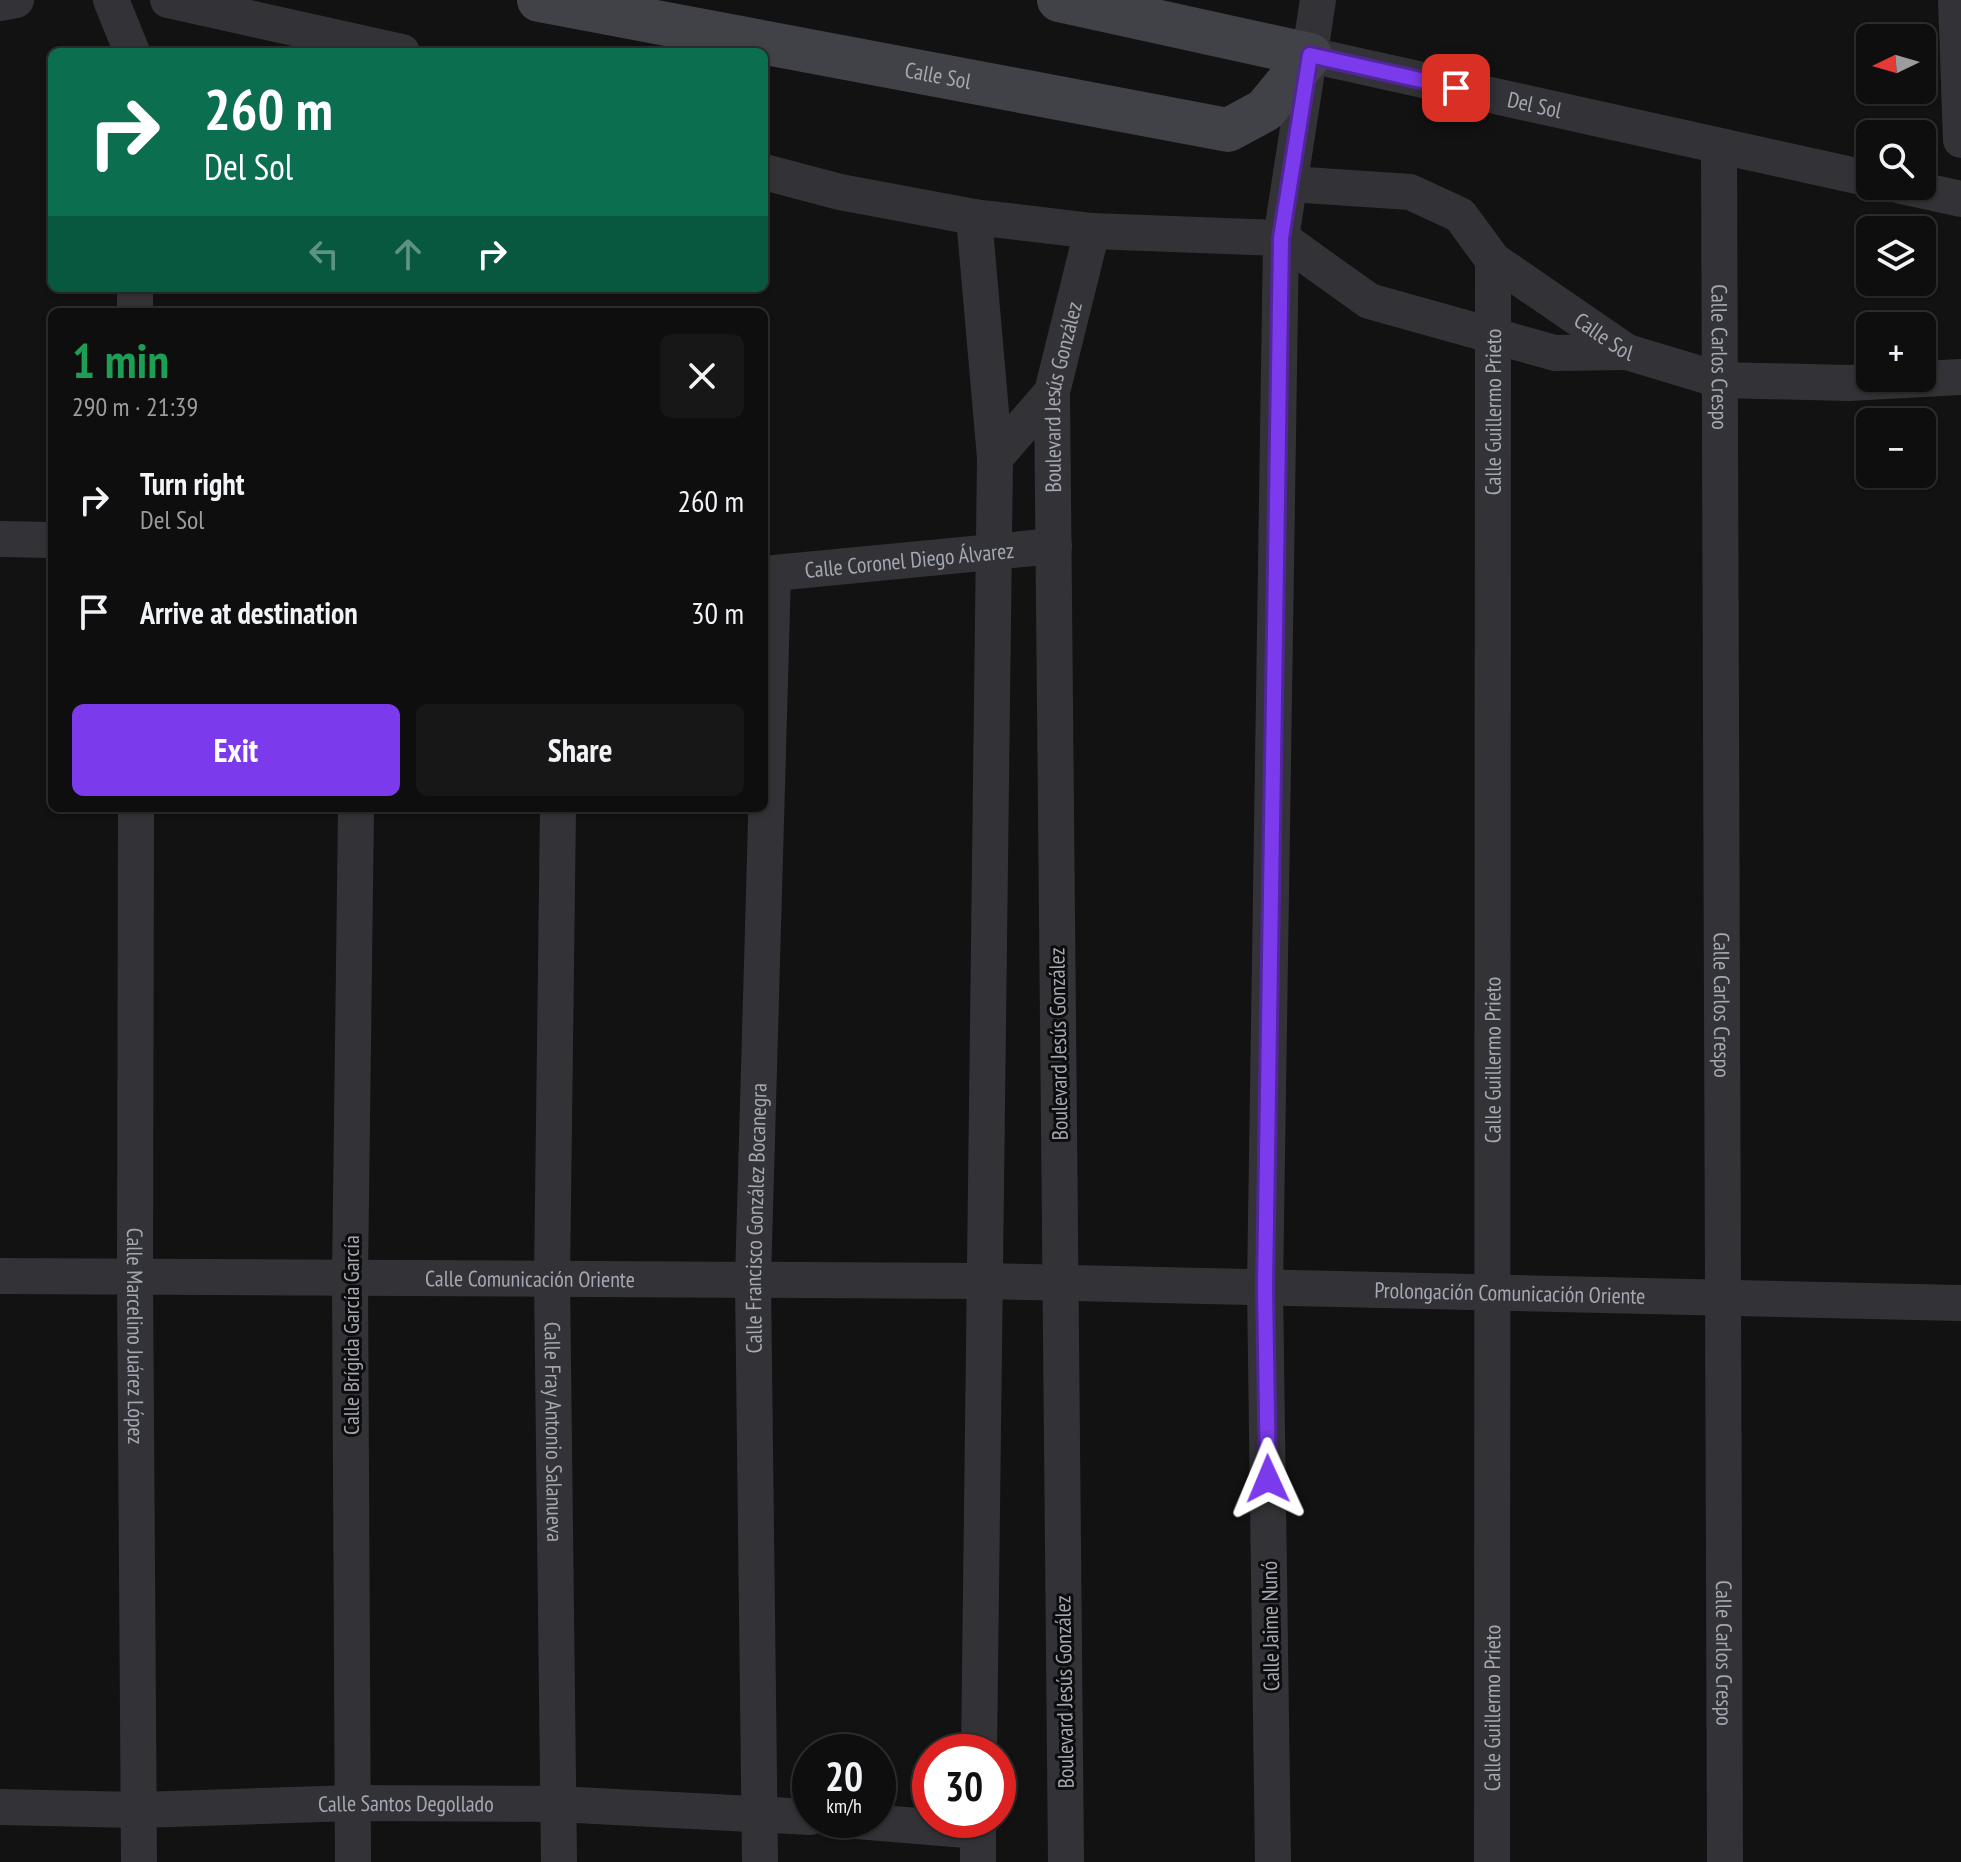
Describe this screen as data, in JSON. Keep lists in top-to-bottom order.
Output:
{
  "streets": {
    "street": [
      "Calle Sol",
      "Del Sol",
      "Calle Carlos Crespo",
      "Boulevard Jesús González",
      "Calle Guillermo Prieto",
      "Calle Coronel Diego Álvarez",
      "Calle Francisco González Bocanegra",
      "Calle Comunicación Oriente",
      "Prolongación Comunicación Oriente",
      "Calle Marcelino Juárez López",
      "Calle Brígida García García",
      "Calle Fray Antonio Salanueva",
      "Calle Jaime Nunó",
      "Calle Santos Degollado"
    ]
  },
  "crossings": [
    ["Calle Sol", "Del Sol"],
    ["Calle Sol", "Calle Carlos Crespo"],
    ["Calle Sol", "Calle Guillermo Prieto"],
    ["Calle Sol", "Calle Jaime Nunó"],
    ["Del Sol", "Calle Carlos Crespo"],
    ["Del Sol", "Calle Jaime Nunó"],
    ["Calle Carlos Crespo", "Prolongación Comunicación Oriente"],
    ["Boulevard Jesús González", "Calle Coronel Diego Álvarez"],
    ["Boulevard Jesús González", "Calle Comunicación Oriente"],
    ["Boulevard Jesús González", "Prolongación Comunicación Oriente"],
    ["Calle Guillermo Prieto", "Prolongación Comunicación Oriente"],
    ["Calle Coronel Diego Álvarez", "Calle Francisco González Bocanegra"],
    ["Calle Francisco González Bocanegra", "Calle Comunicación Oriente"],
    ["Calle Francisco González Bocanegra", "Calle Santos Degollado"],
    ["Calle Comunicación Oriente", "Prolongación Comunicación Oriente"],
    ["Calle Comunicación Oriente", "Calle Marcelino Juárez López"],
    ["Calle Comunicación Oriente", "Calle Brígida García García"],
    ["Calle Comunicación Oriente", "Calle Fray Antonio Salanueva"],
    ["Prolongación Comunicación Oriente", "Calle Jaime Nunó"],
    ["Calle Marcelino Juárez López", "Calle Santos Degollado"],
    ["Calle Brígida García García", "Calle Santos Degollado"],
    ["Calle Fray Antonio Salanueva", "Calle Santos Degollado"]
  ],
  "north": "left",
  "page": {
    "map_buttons": ["+", "−"],
    "turn": ["260 m", "Del Sol"],
    "heading": ["1 min", "290 m · 21:39"],
    "list": [
      {
        "name": "Turn right",
        "note": "Del Sol",
        "value": "260 m"
      },
      {
        "name": "Arrive at destination",
        "value": "30 m"
      }
    ],
    "buttons": ["Exit", "Share"],
    "speed": "20 km/h",
    "limit": "30"
  }
}
